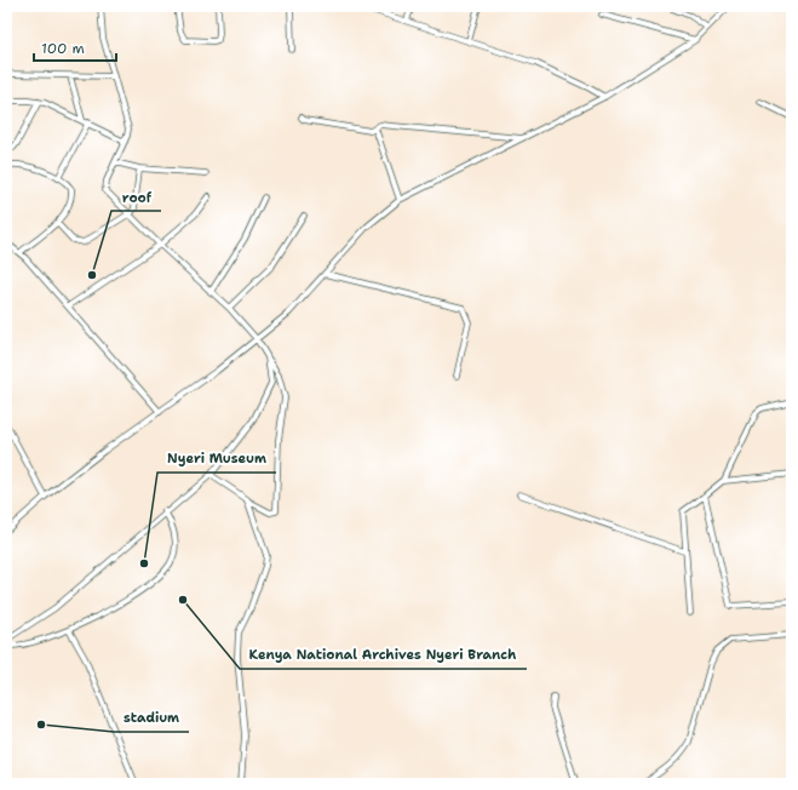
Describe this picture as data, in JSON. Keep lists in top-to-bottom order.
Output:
{
  "places": [
    "roof",
    "Nyeri Museum",
    "Kenya National Archives Nyeri Branch",
    "stadium"
  ],
  "scale_bar": "100 m"
}
